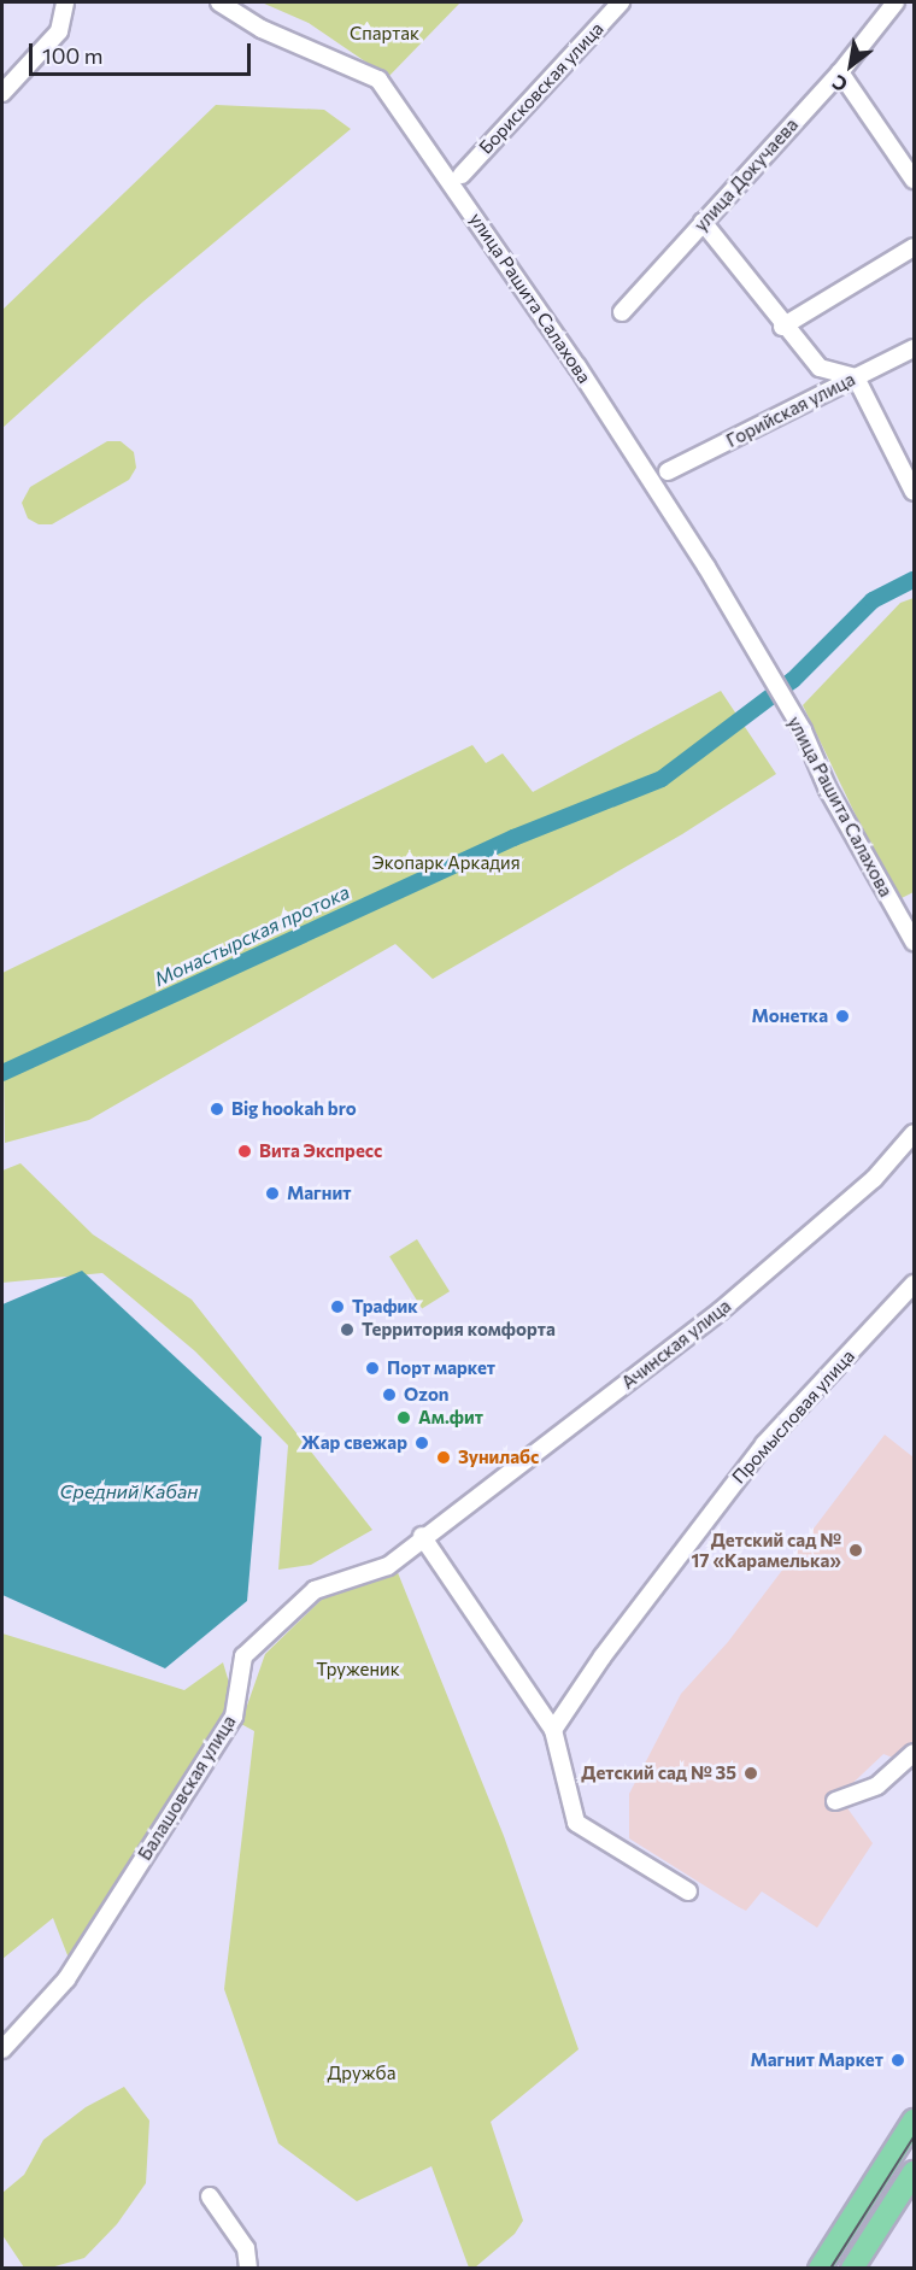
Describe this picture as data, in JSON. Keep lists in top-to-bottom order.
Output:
{
  "streets": {
    "street": [
      "Борисковская улица",
      "улица Докучаева",
      "улица Рашита Салахова",
      "Горийская улица",
      "Ачинская улица",
      "Промысловая улица",
      "Балашовская улица"
    ]
  },
  "crossings": [
    ["Ачинская улица", "Балашовская улица"]
  ],
  "water": ["Монастырская протока", "Средний Кабан"],
  "parks": [
    "Спартак",
    "Экопарк Аркадия",
    "Труженик",
    "Дружба"
  ],
  "places": [
    "Монетка",
    "Big hookah bro",
    "Вита Экспресс",
    "Магнит",
    "Трафик",
    "Территория комфорта",
    "Порт маркет",
    "Ozon",
    "Ам.фит",
    "Жар свежар",
    "Зунилабс",
    "Детский сад № 17 «Карамелька»",
    "Детский сад № 35",
    "Магнит Маркет"
  ],
  "scale_bar": "100 m",
  "north": "bottom left"
}
